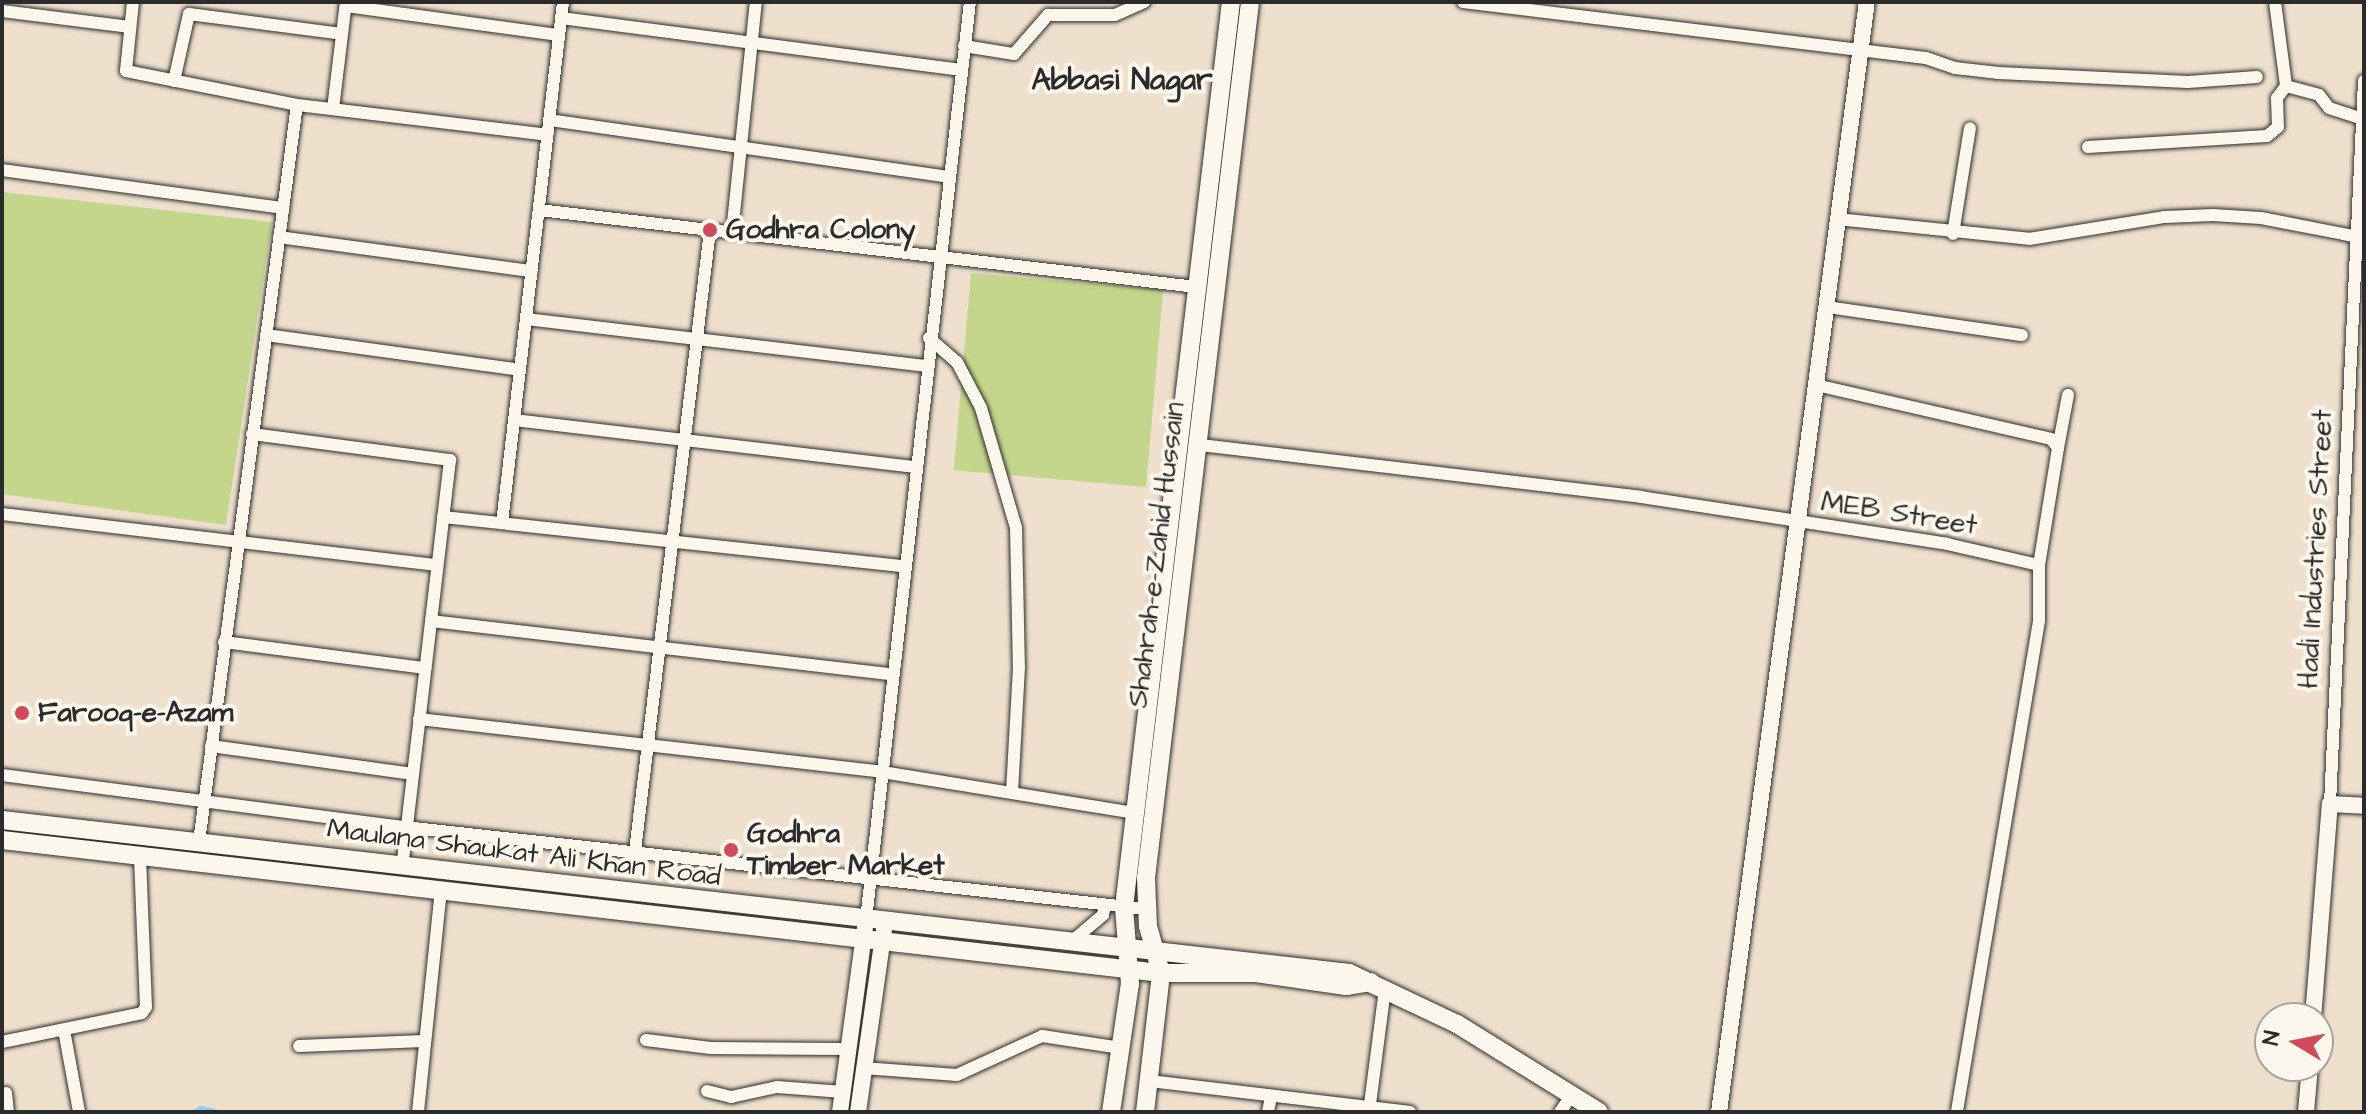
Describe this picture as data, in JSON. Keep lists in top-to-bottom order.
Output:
{
  "streets": {
    "main road": ["Shahrah-e-Zahid Hussain", "Maulana Shaukat Ali Khan Road"],
    "street": ["MEB Street", "Hadi Industries Street"]
  },
  "crossings": [
    ["MEB Street", "Shahrah-e-Zahid Hussain"],
    ["Shahrah-e-Zahid Hussain", "Maulana Shaukat Ali Khan Road"]
  ],
  "districts": ["Abbasi Nagar"],
  "places": ["Godhra Colony", "Farooq-e-Azam", "Godhra Timber Market"],
  "north": "left"
}
